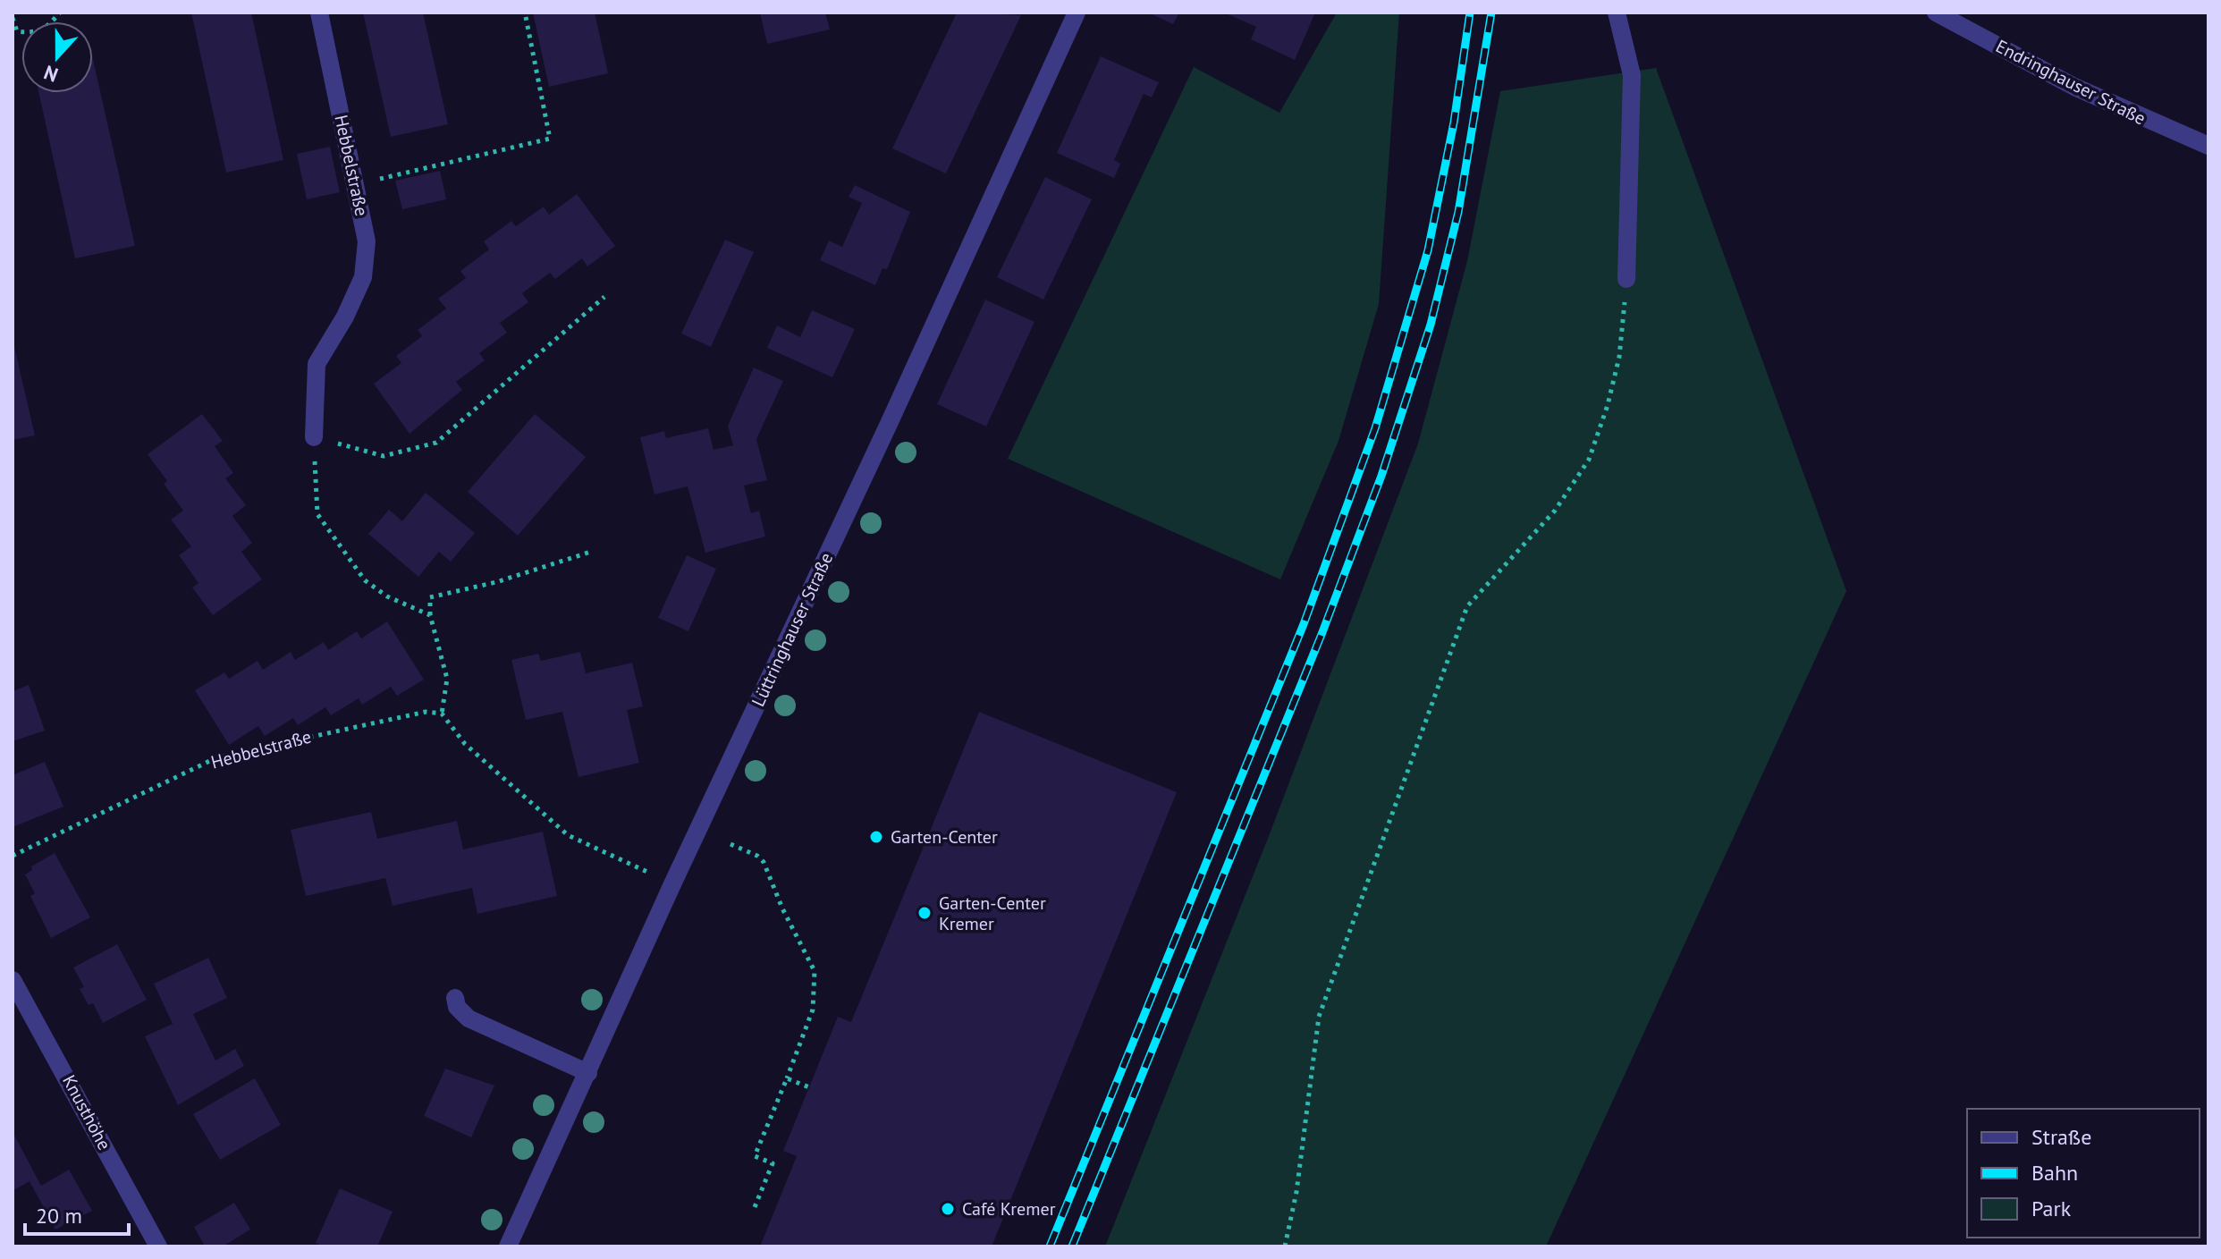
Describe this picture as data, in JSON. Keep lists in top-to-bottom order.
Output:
{
  "streets": {
    "street": [
      "Endringhauser Straße",
      "Hebbelstraße",
      "Lüttringhauser Straße",
      "Knusthöhe"
    ]
  },
  "places": ["Garten-Center", "Garten-Center Kremer", "Café Kremer"],
  "legend": ["Straße", "Bahn", "Park"],
  "scale_bar": "20 m",
  "north": "bottom"
}
